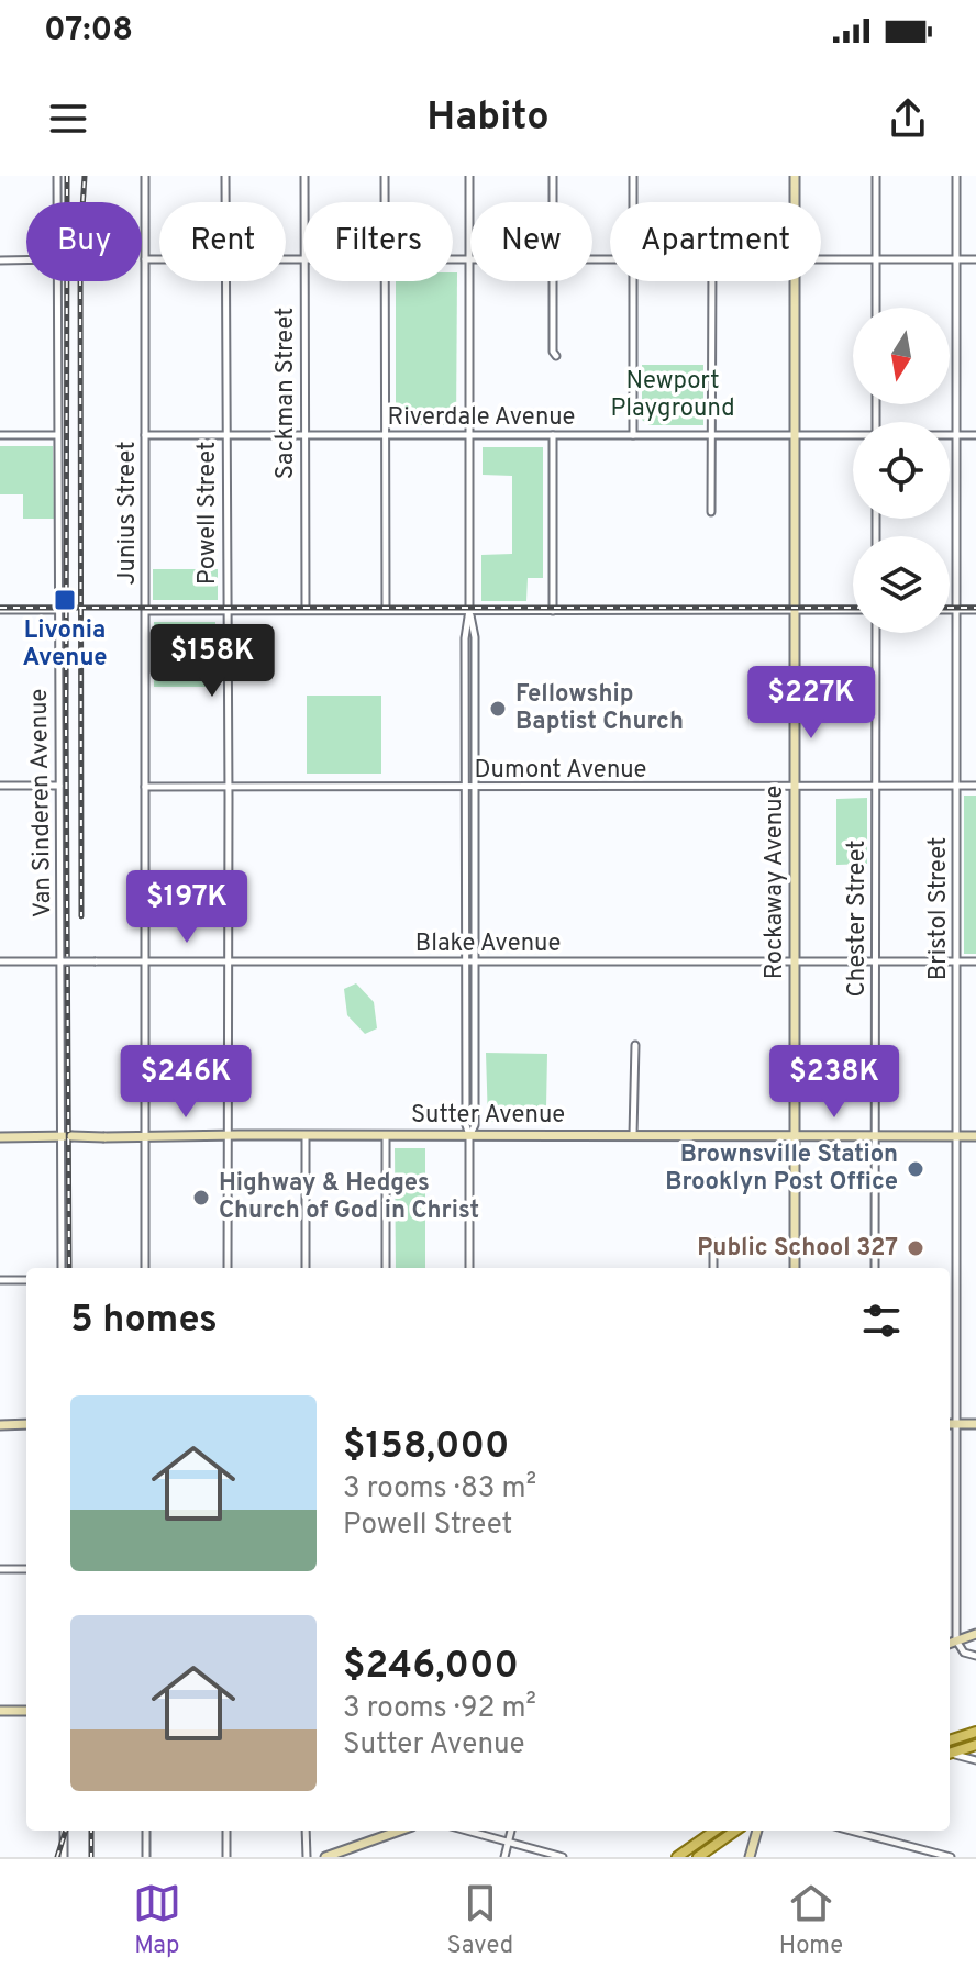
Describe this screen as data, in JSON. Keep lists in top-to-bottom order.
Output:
{
  "streets": {
    "street": [
      "Sackman Street",
      "Riverdale Avenue",
      "Junius Street",
      "Powell Street",
      "Dumont Avenue",
      "Van Sinderen Avenue",
      "Rockaway Avenue",
      "Bristol Street",
      "Chester Street",
      "Blake Avenue",
      "Sutter Avenue"
    ]
  },
  "crossings": [
    ["Sackman Street", "Riverdale Avenue"],
    ["Riverdale Avenue", "Junius Street"],
    ["Riverdale Avenue", "Powell Street"],
    ["Riverdale Avenue", "Rockaway Avenue"],
    ["Riverdale Avenue", "Bristol Street"],
    ["Junius Street", "Dumont Avenue"],
    ["Junius Street", "Blake Avenue"],
    ["Junius Street", "Sutter Avenue"],
    ["Powell Street", "Dumont Avenue"],
    ["Powell Street", "Blake Avenue"],
    ["Powell Street", "Sutter Avenue"],
    ["Dumont Avenue", "Rockaway Avenue"],
    ["Dumont Avenue", "Bristol Street"],
    ["Dumont Avenue", "Chester Street"],
    ["Van Sinderen Avenue", "Blake Avenue"],
    ["Van Sinderen Avenue", "Sutter Avenue"],
    ["Rockaway Avenue", "Blake Avenue"],
    ["Rockaway Avenue", "Sutter Avenue"],
    ["Bristol Street", "Blake Avenue"],
    ["Bristol Street", "Sutter Avenue"],
    ["Chester Street", "Blake Avenue"],
    ["Chester Street", "Sutter Avenue"]
  ],
  "parks": ["Newport Playground"],
  "places": {
    "transit": ["Livonia Avenue"],
    "other": [
      "Fellowship Baptist Church",
      "Brownsville Station Brooklyn Post Office",
      "Highway & Hedges Church of God in Christ",
      "Public School 327"
    ]
  },
  "north": "bottom",
  "page": {
    "status": "07:08",
    "header": "Habito",
    "chip": [
      "Buy",
      "Rent",
      "Filters",
      "New",
      "Apartment"
    ],
    "price": [
      "$158K",
      "$227K",
      "$197K",
      "$246K",
      "$238K"
    ],
    "heading": "5 homes",
    "list": [
      {
        "name": "$158,000",
        "note": "3 rooms · 83 m² · Powell Street"
      },
      {
        "name": "$246,000",
        "note": "3 rooms · 92 m² · Sutter Avenue"
      }
    ],
    "tabs": ["Map", "Saved", "Home"]
  }
}
